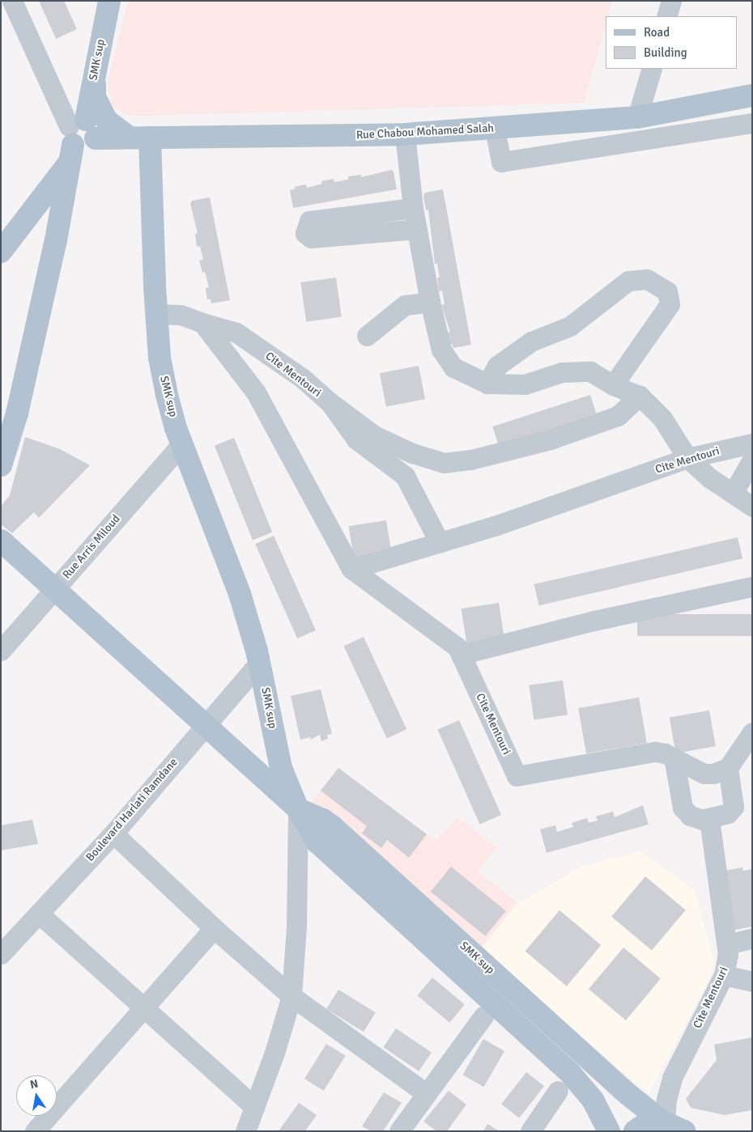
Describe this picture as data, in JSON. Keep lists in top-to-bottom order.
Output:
{
  "streets": {
    "main road": ["SMK sup", "Rue Chabou Mohamed Salah"],
    "street": ["Cite Mentouri", "Rue Arris Miloud", "Boulevard Harlati Ramdane"]
  },
  "crossings": [
    ["SMK sup", "Rue Chabou Mohamed Salah"],
    ["SMK sup", "Cite Mentouri"],
    ["SMK sup", "Rue Arris Miloud"],
    ["SMK sup", "Boulevard Harlati Ramdane"]
  ],
  "legend": ["Road", "Building"],
  "north": "top"
}
